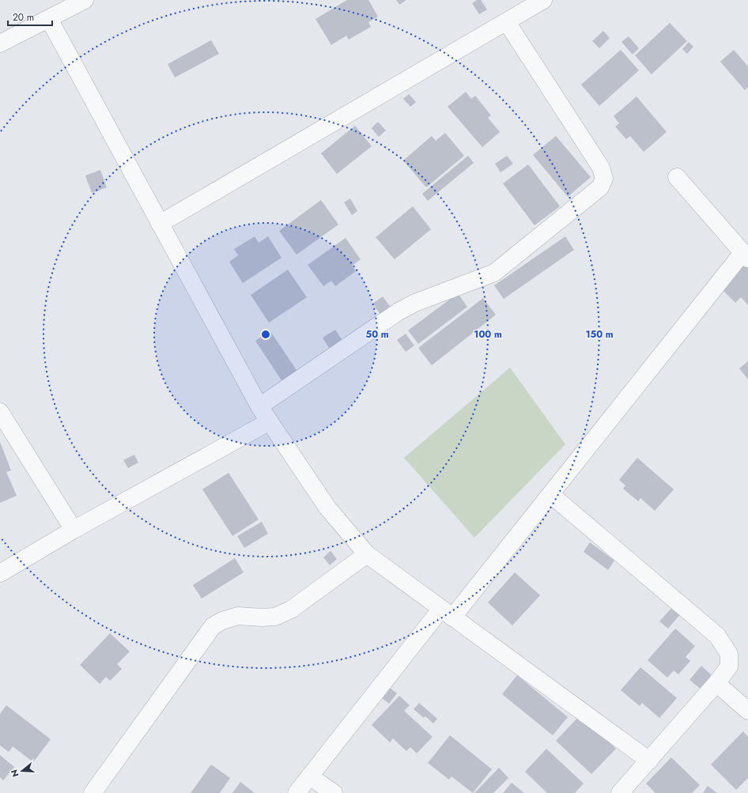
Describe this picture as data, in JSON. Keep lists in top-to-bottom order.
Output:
{
  "scale_bar": "20 m",
  "north": "left",
  "rings": ["50 m", "100 m", "150 m"]
}
